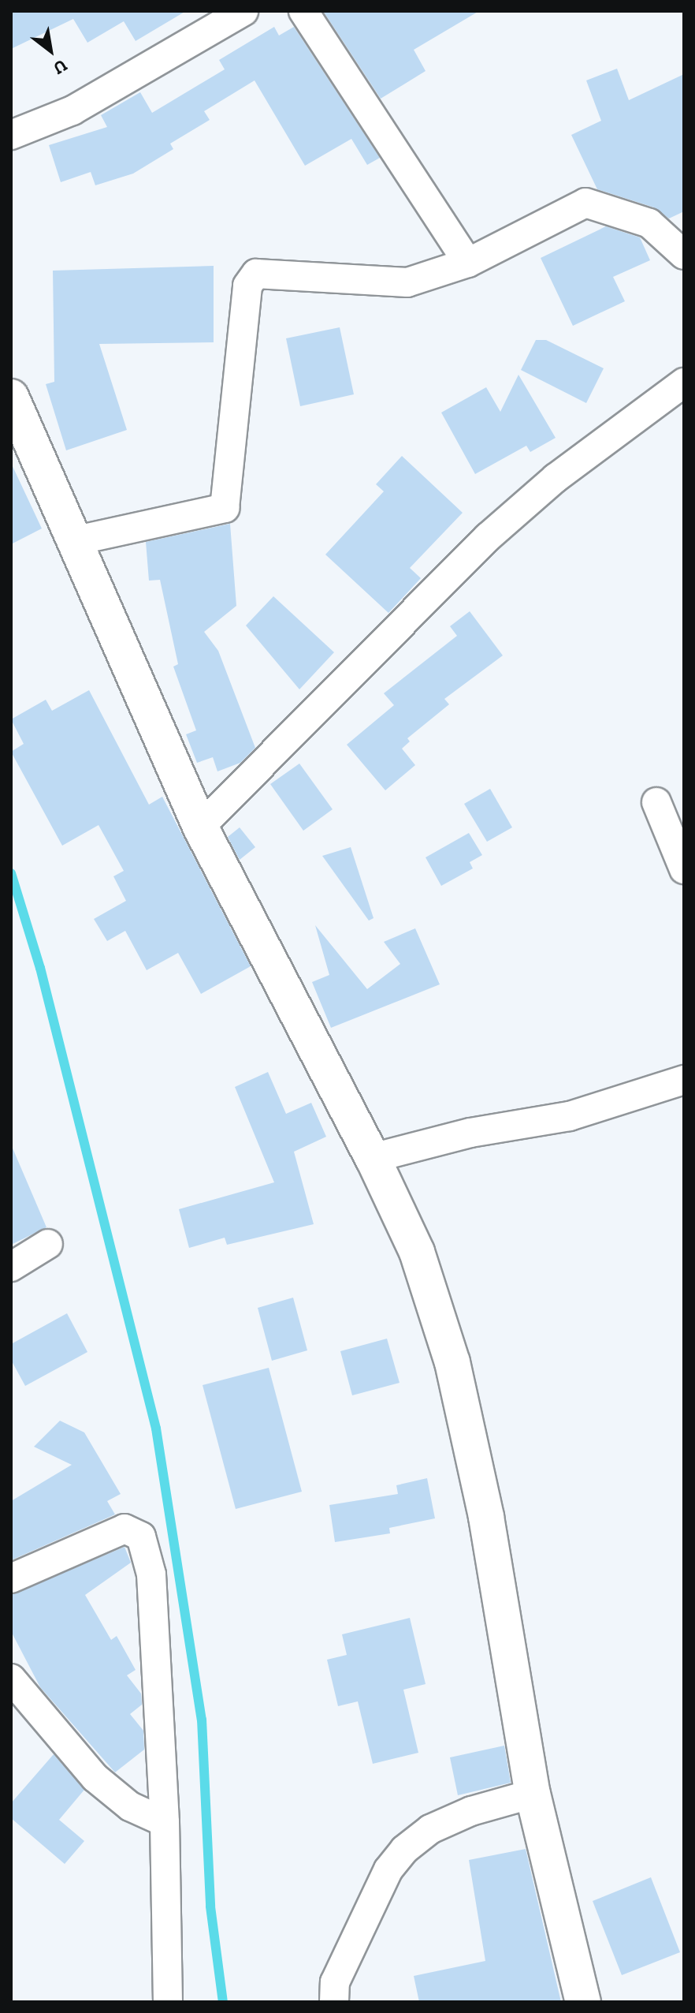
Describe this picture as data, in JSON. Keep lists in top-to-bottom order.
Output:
{
  "north": "bottom right"
}
